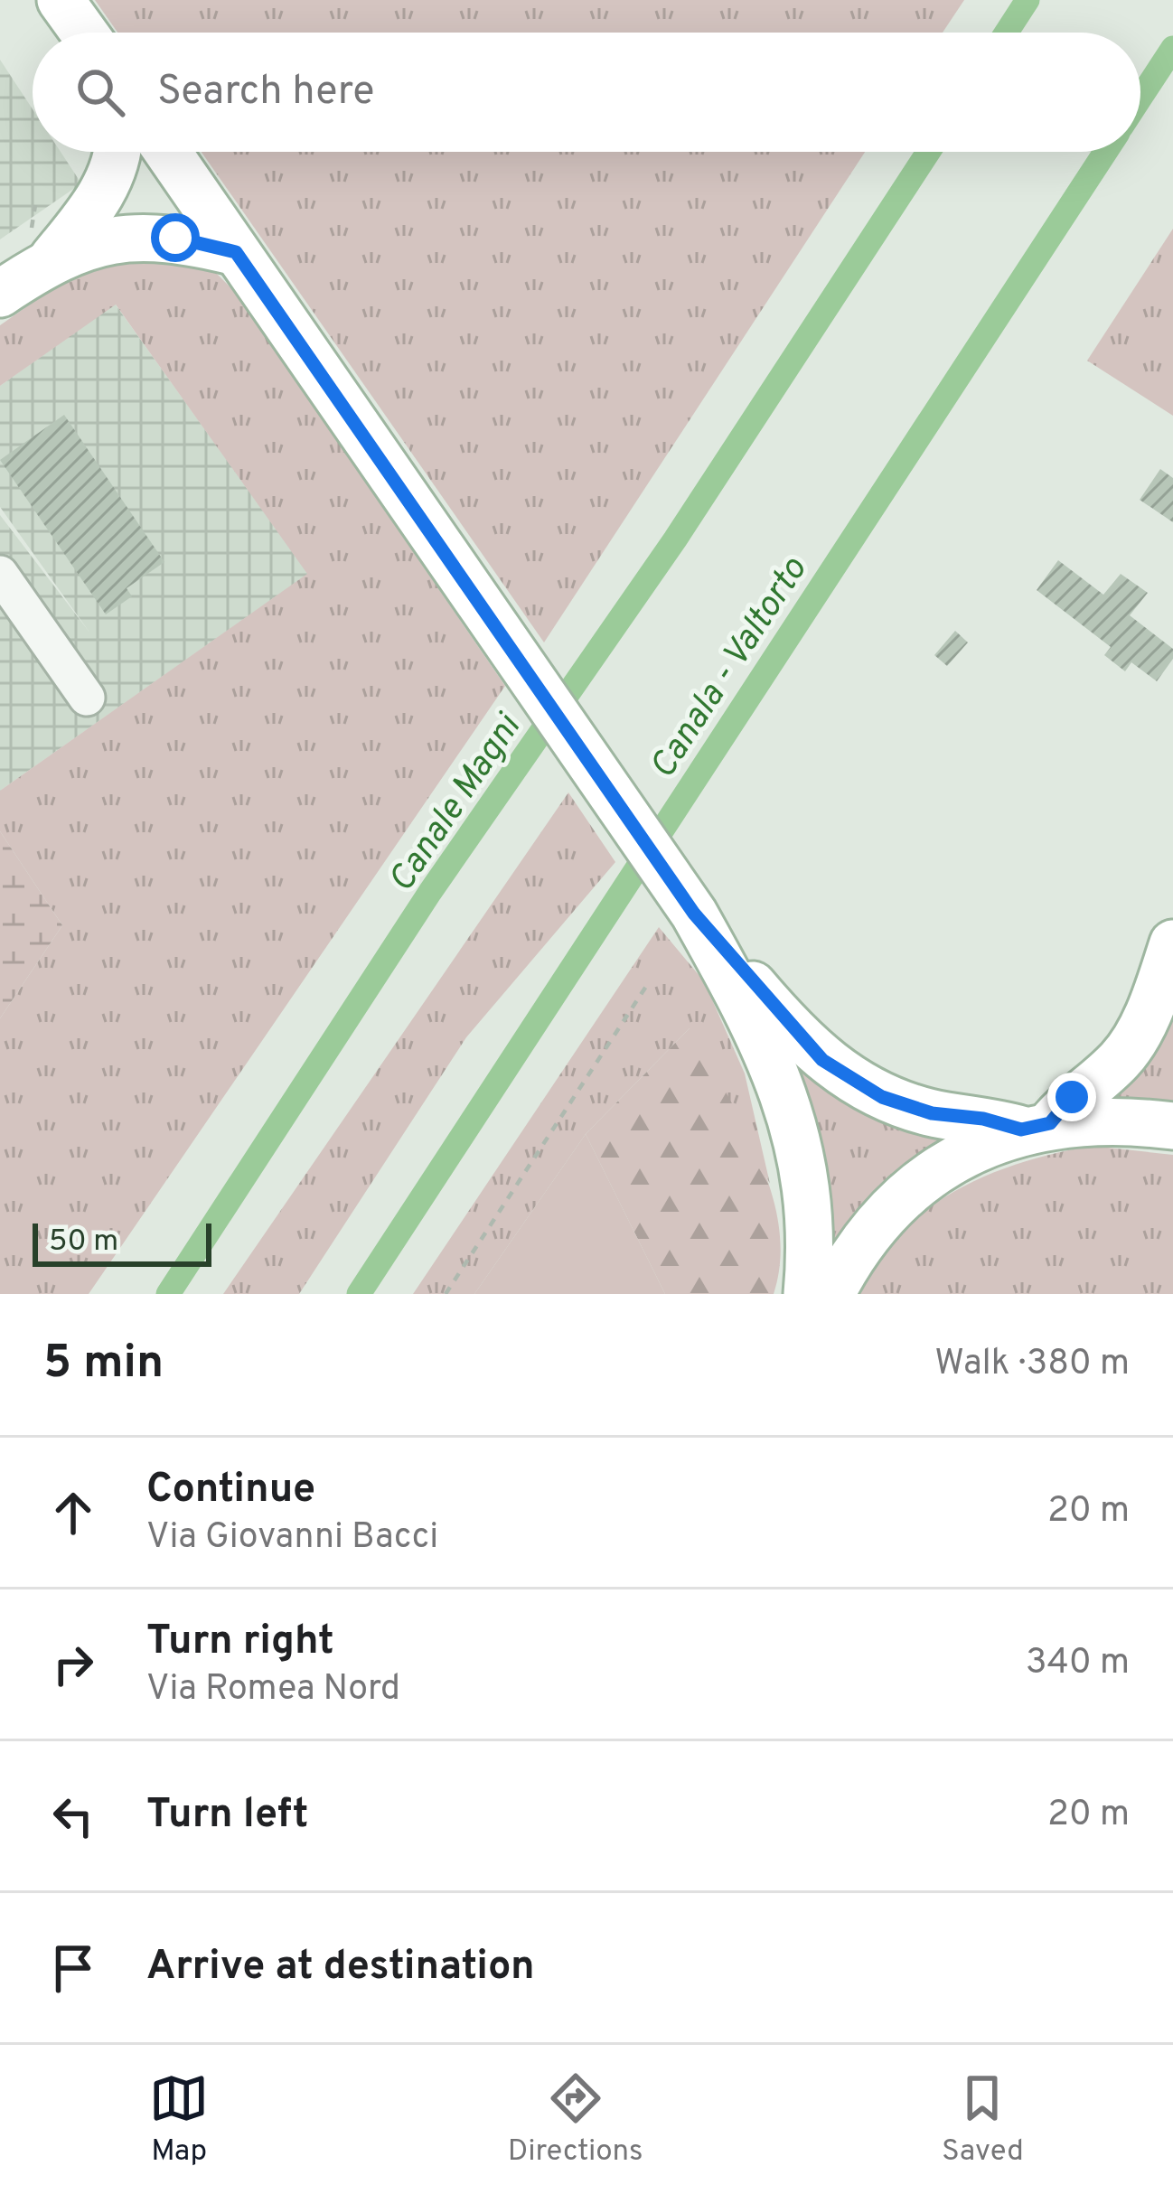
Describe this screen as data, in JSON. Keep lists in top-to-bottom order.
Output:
{
  "water": ["Canala - Valtorto", "Canale Magni"],
  "scale_bar": "50 m",
  "page": {
    "search": "Search here",
    "scale": "50 m",
    "heading": ["5 min", "Walk · 380 m"],
    "list": [
      ["Continue", "Via Giovanni Bacci", "20 m"],
      ["Turn right", "Via Romea Nord", "340 m"],
      ["Turn left", "20 m"],
      "Arrive at destination"
    ],
    "nav": ["Map", "Directions", "Saved"]
  }
}
